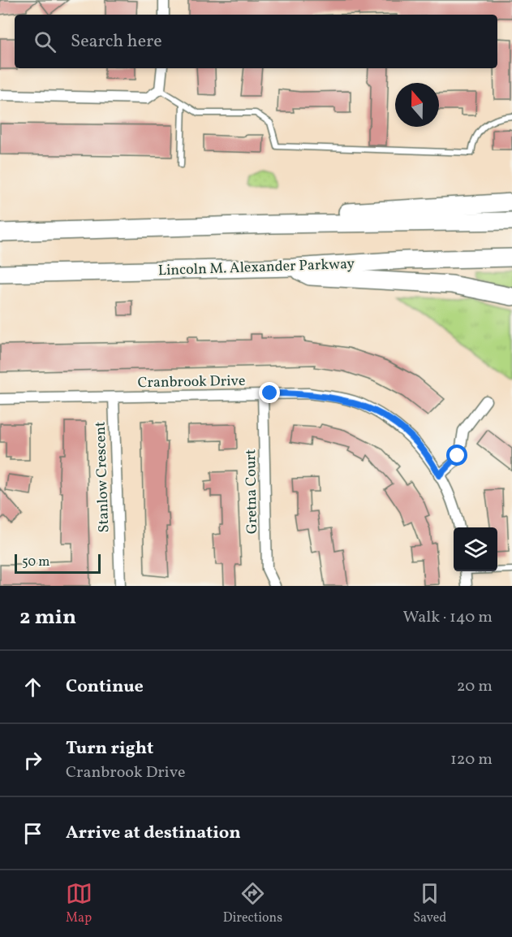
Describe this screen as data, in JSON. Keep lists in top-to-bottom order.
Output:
{
  "streets": {
    "highway": ["Lincoln M. Alexander Parkway"],
    "street": ["Cranbrook Drive", "Stanlow Crescent", "Gretna Court"]
  },
  "crossings": [
    ["Cranbrook Drive", "Stanlow Crescent"],
    ["Cranbrook Drive", "Gretna Court"]
  ],
  "scale_bar": "50 m",
  "north": "top",
  "page": {
    "search": "Search here",
    "scale": "50 m",
    "heading": ["2 min", "Walk · 140 m"],
    "list": [
      ["Continue", "20 m"],
      ["Turn right", "Cranbrook Drive", "120 m"],
      "Arrive at destination"
    ],
    "nav": ["Map", "Directions", "Saved"]
  }
}
